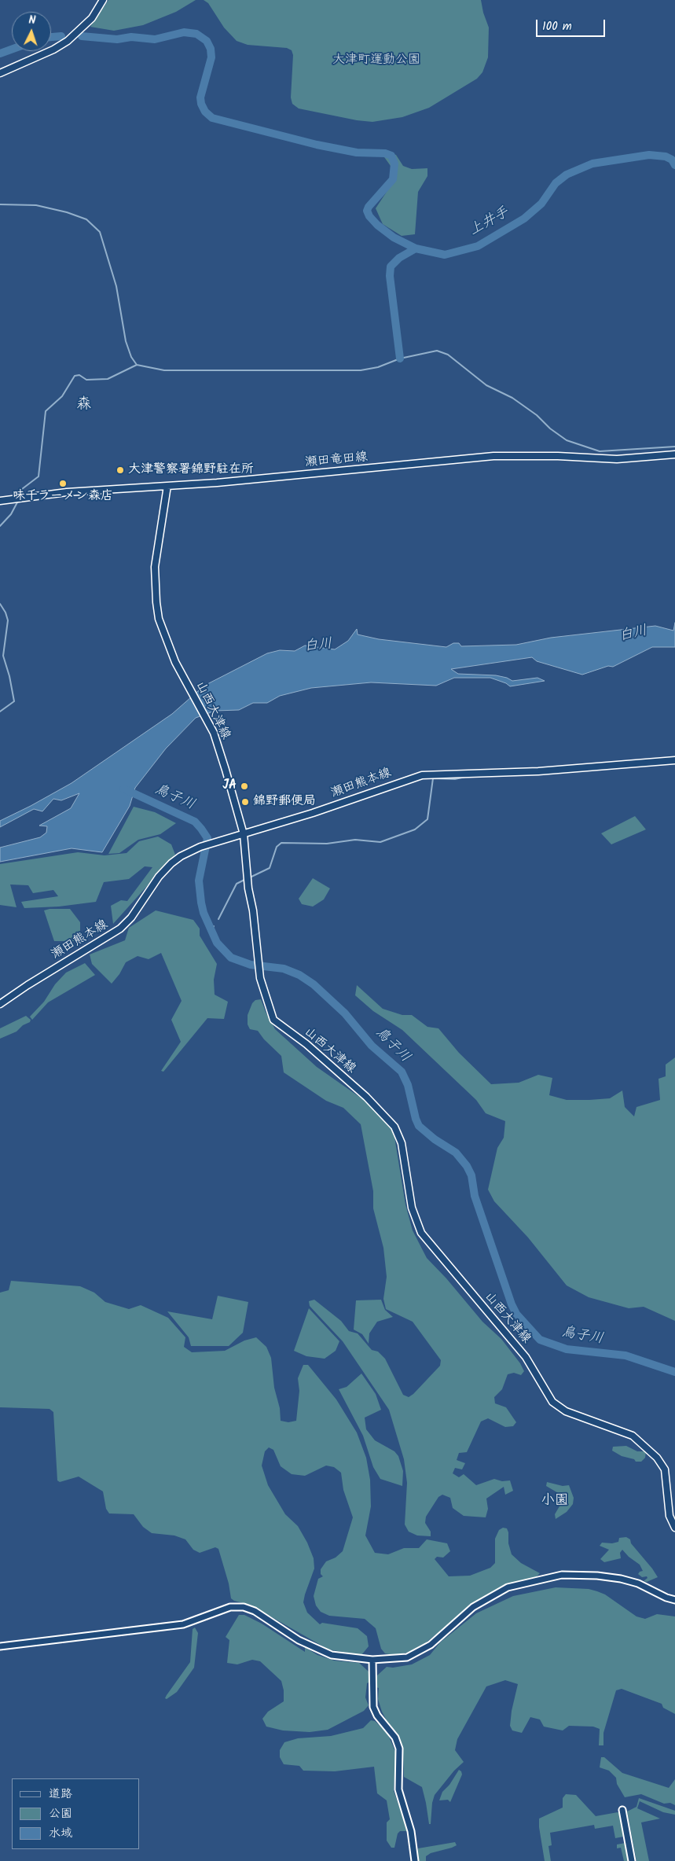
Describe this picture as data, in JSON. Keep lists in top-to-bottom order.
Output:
{
  "streets": {
    "main road": ["瀬田竜田線", "山西大津線", "瀬田熊本線"]
  },
  "crossings": [
    ["瀬田竜田線", "山西大津線"],
    ["山西大津線", "瀬田熊本線"]
  ],
  "districts": ["森", "小園"],
  "water": ["上井手", "白川", "鳥子川"],
  "parks": ["大津町運動公園"],
  "places": [
    "大津警察署錦野駐在所",
    "味千ラーメン森店",
    "JA",
    "錦野郵便局"
  ],
  "legend": ["道路", "公園", "水域"],
  "scale_bar": "100 m",
  "north": "top"
}
